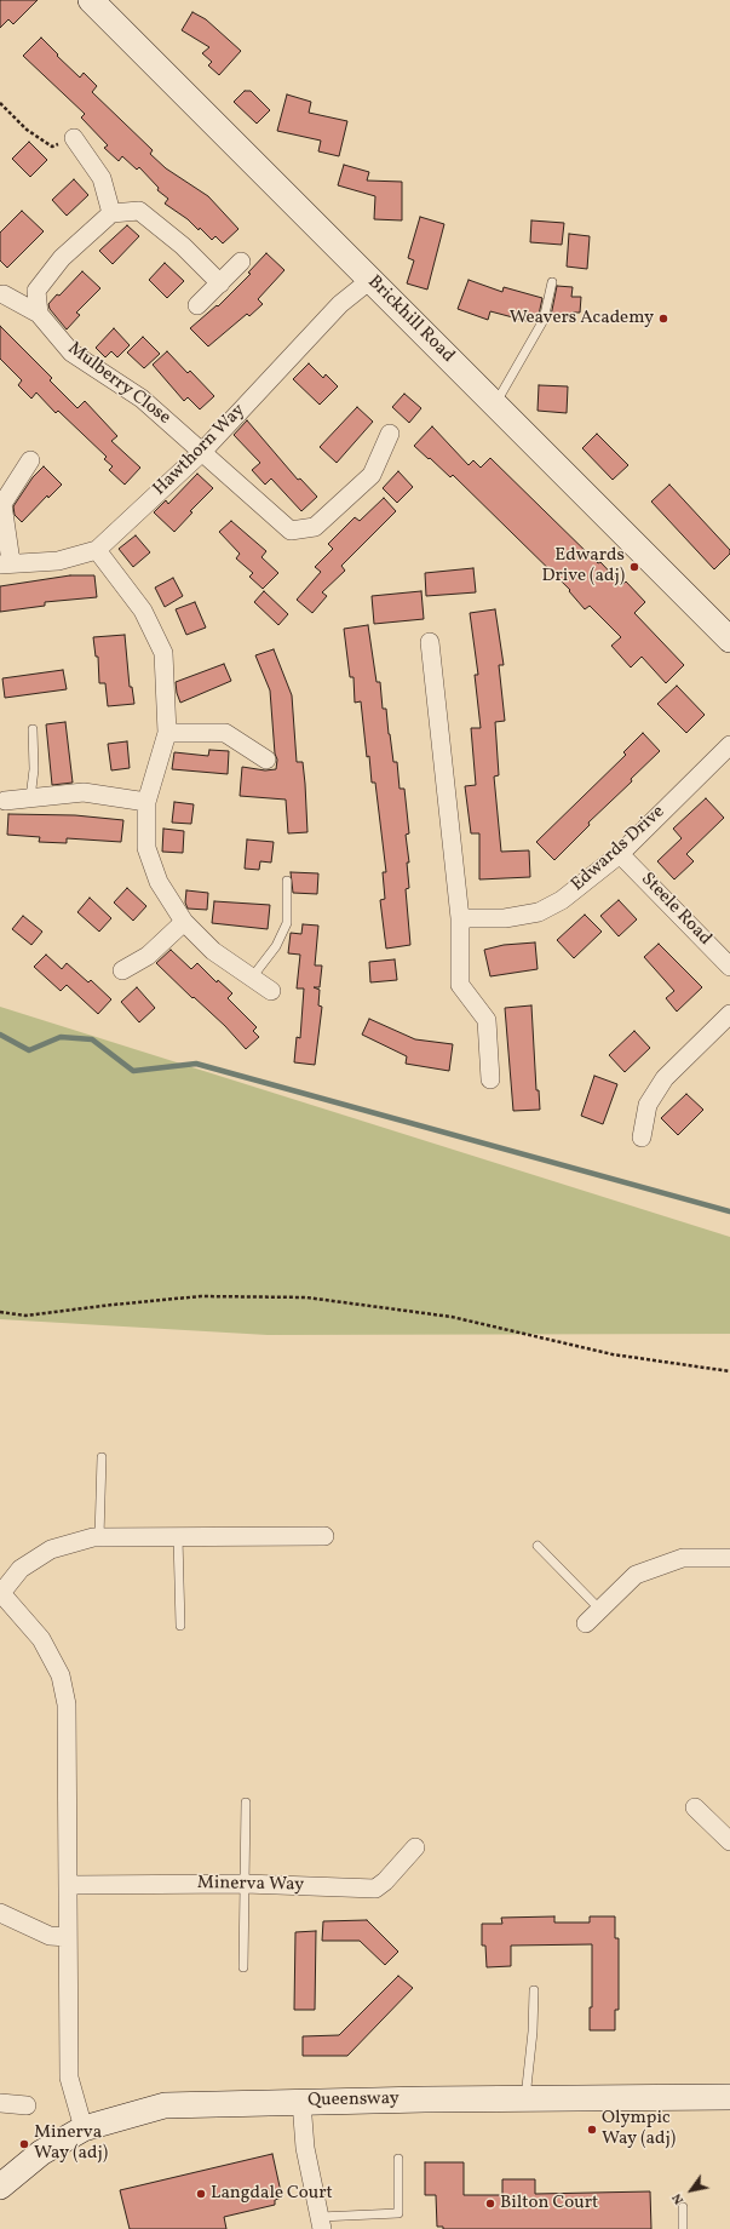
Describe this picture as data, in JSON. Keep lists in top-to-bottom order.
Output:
{
  "streets": {
    "street": [
      "Brickhill Road",
      "Mulberry Close",
      "Hawthorn Way",
      "Edwards Drive",
      "Steele Road",
      "Minerva Way",
      "Queensway"
    ]
  },
  "crossings": [
    ["Brickhill Road", "Hawthorn Way"],
    ["Mulberry Close", "Hawthorn Way"],
    ["Edwards Drive", "Steele Road"]
  ],
  "places": [
    "Weavers Academy",
    "Edwards Drive (adj)",
    "Olympic Way (adj)",
    "Minerva Way (adj)",
    "Langdale Court",
    "Bilton Court"
  ],
  "north": "bottom left"
}
